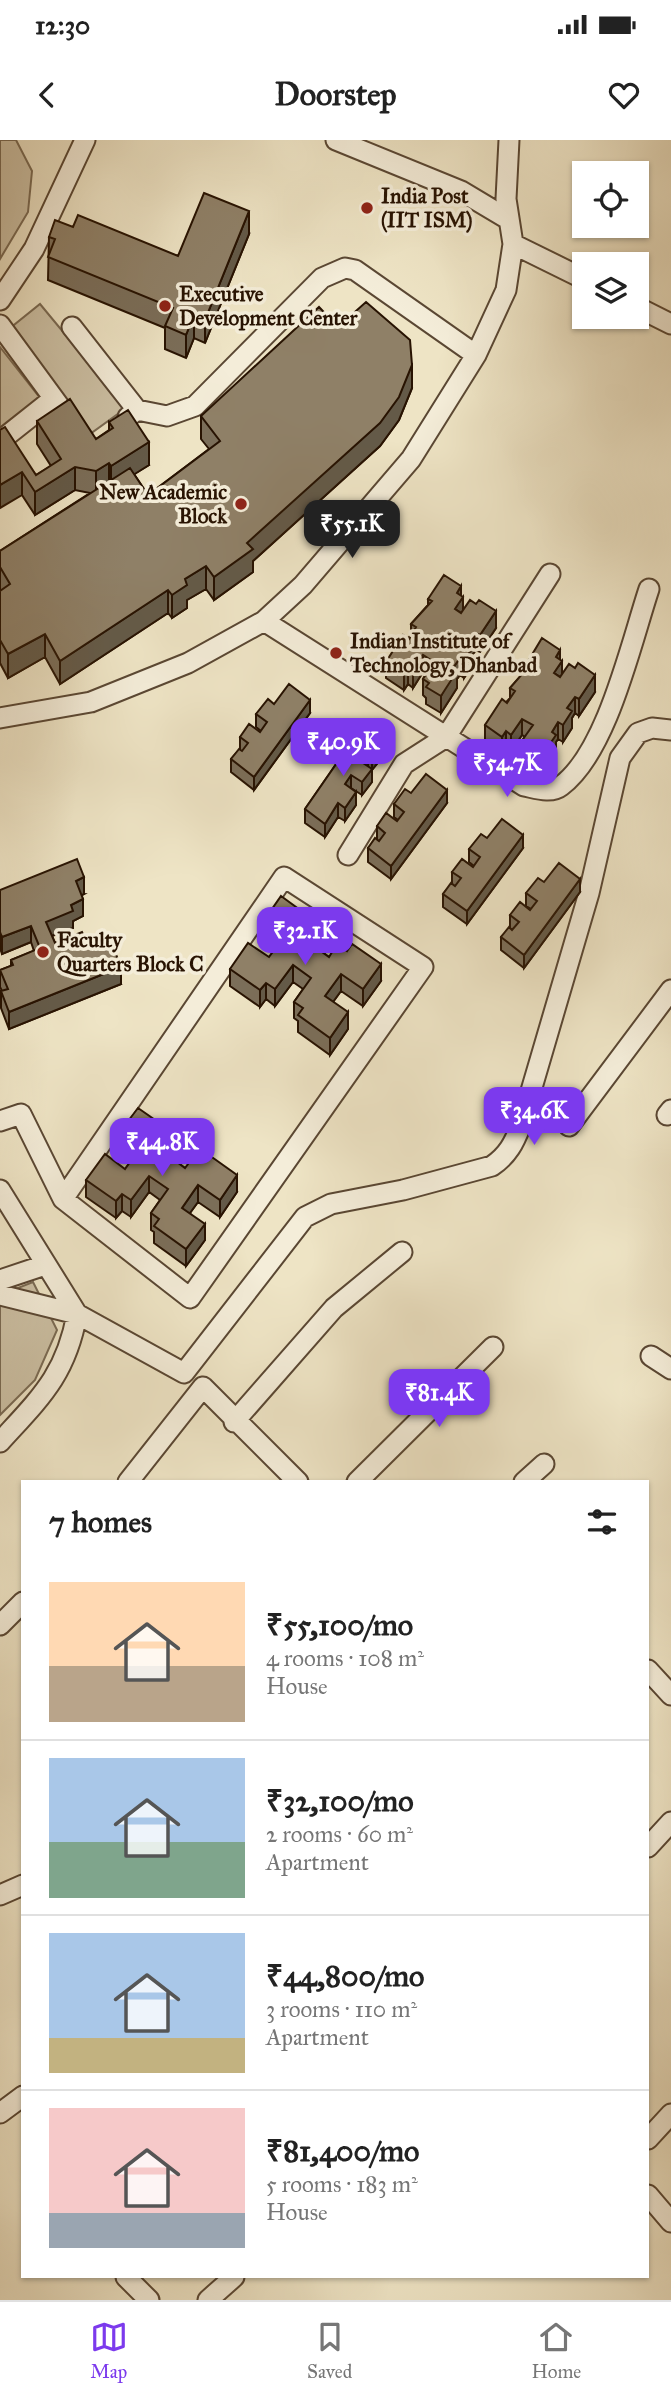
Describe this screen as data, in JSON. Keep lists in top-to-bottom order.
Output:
{
  "places": [
    "India Post (IIT ISM)",
    "Executive Development Center",
    "New Academic Block",
    "Indian Institute of Technology, Dhanbad",
    "Faculty Quarters Block C"
  ],
  "page": {
    "status": "12:30",
    "header": "Doorstep",
    "price": [
      "₹55.1K",
      "₹40.9K",
      "₹54.7K",
      "₹32.1K",
      "₹34.6K",
      "₹44.8K",
      "₹81.4K"
    ],
    "heading": "7 homes",
    "list": [
      {
        "name": "₹55,100/mo",
        "note": "4 rooms · 108 m² · House"
      },
      {
        "name": "₹32,100/mo",
        "note": "2 rooms · 60 m² · Apartment"
      },
      {
        "name": "₹44,800/mo",
        "note": "3 rooms · 110 m² · Apartment"
      },
      {
        "name": "₹81,400/mo",
        "note": "5 rooms · 183 m² · House"
      }
    ],
    "tabs": ["Map", "Saved", "Home"]
  }
}
